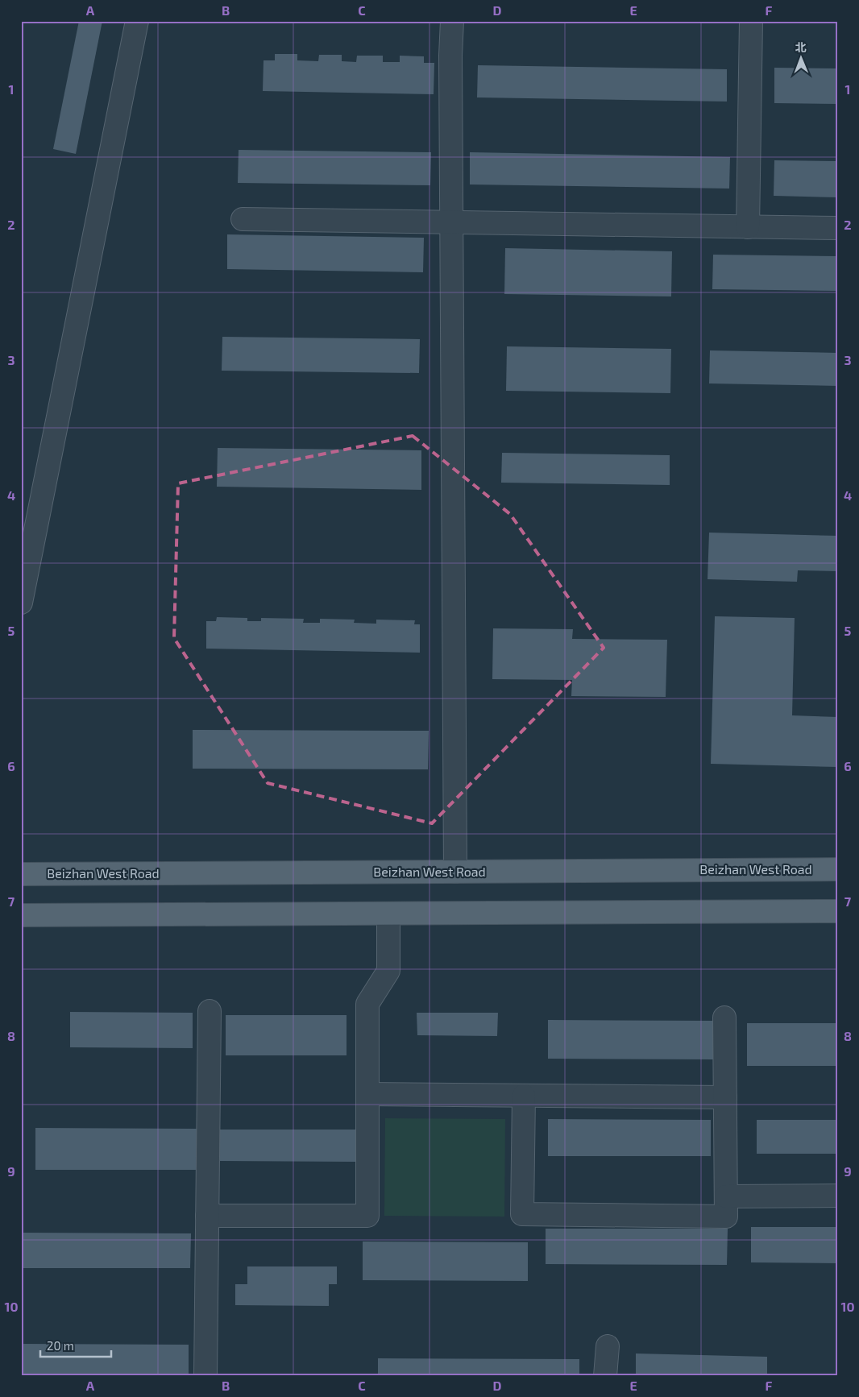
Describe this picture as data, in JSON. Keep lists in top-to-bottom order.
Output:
{
  "streets": {
    "main road": ["Beizhan West Road"]
  },
  "scale_bar": "20 m",
  "north": "top",
  "grid": {
    "columns": [
      "A",
      "B",
      "C",
      "D",
      "E",
      "F"
    ],
    "rows": [
      "1",
      "2",
      "3",
      "4",
      "5",
      "6",
      "7",
      "8",
      "9",
      "10"
    ]
  }
}
